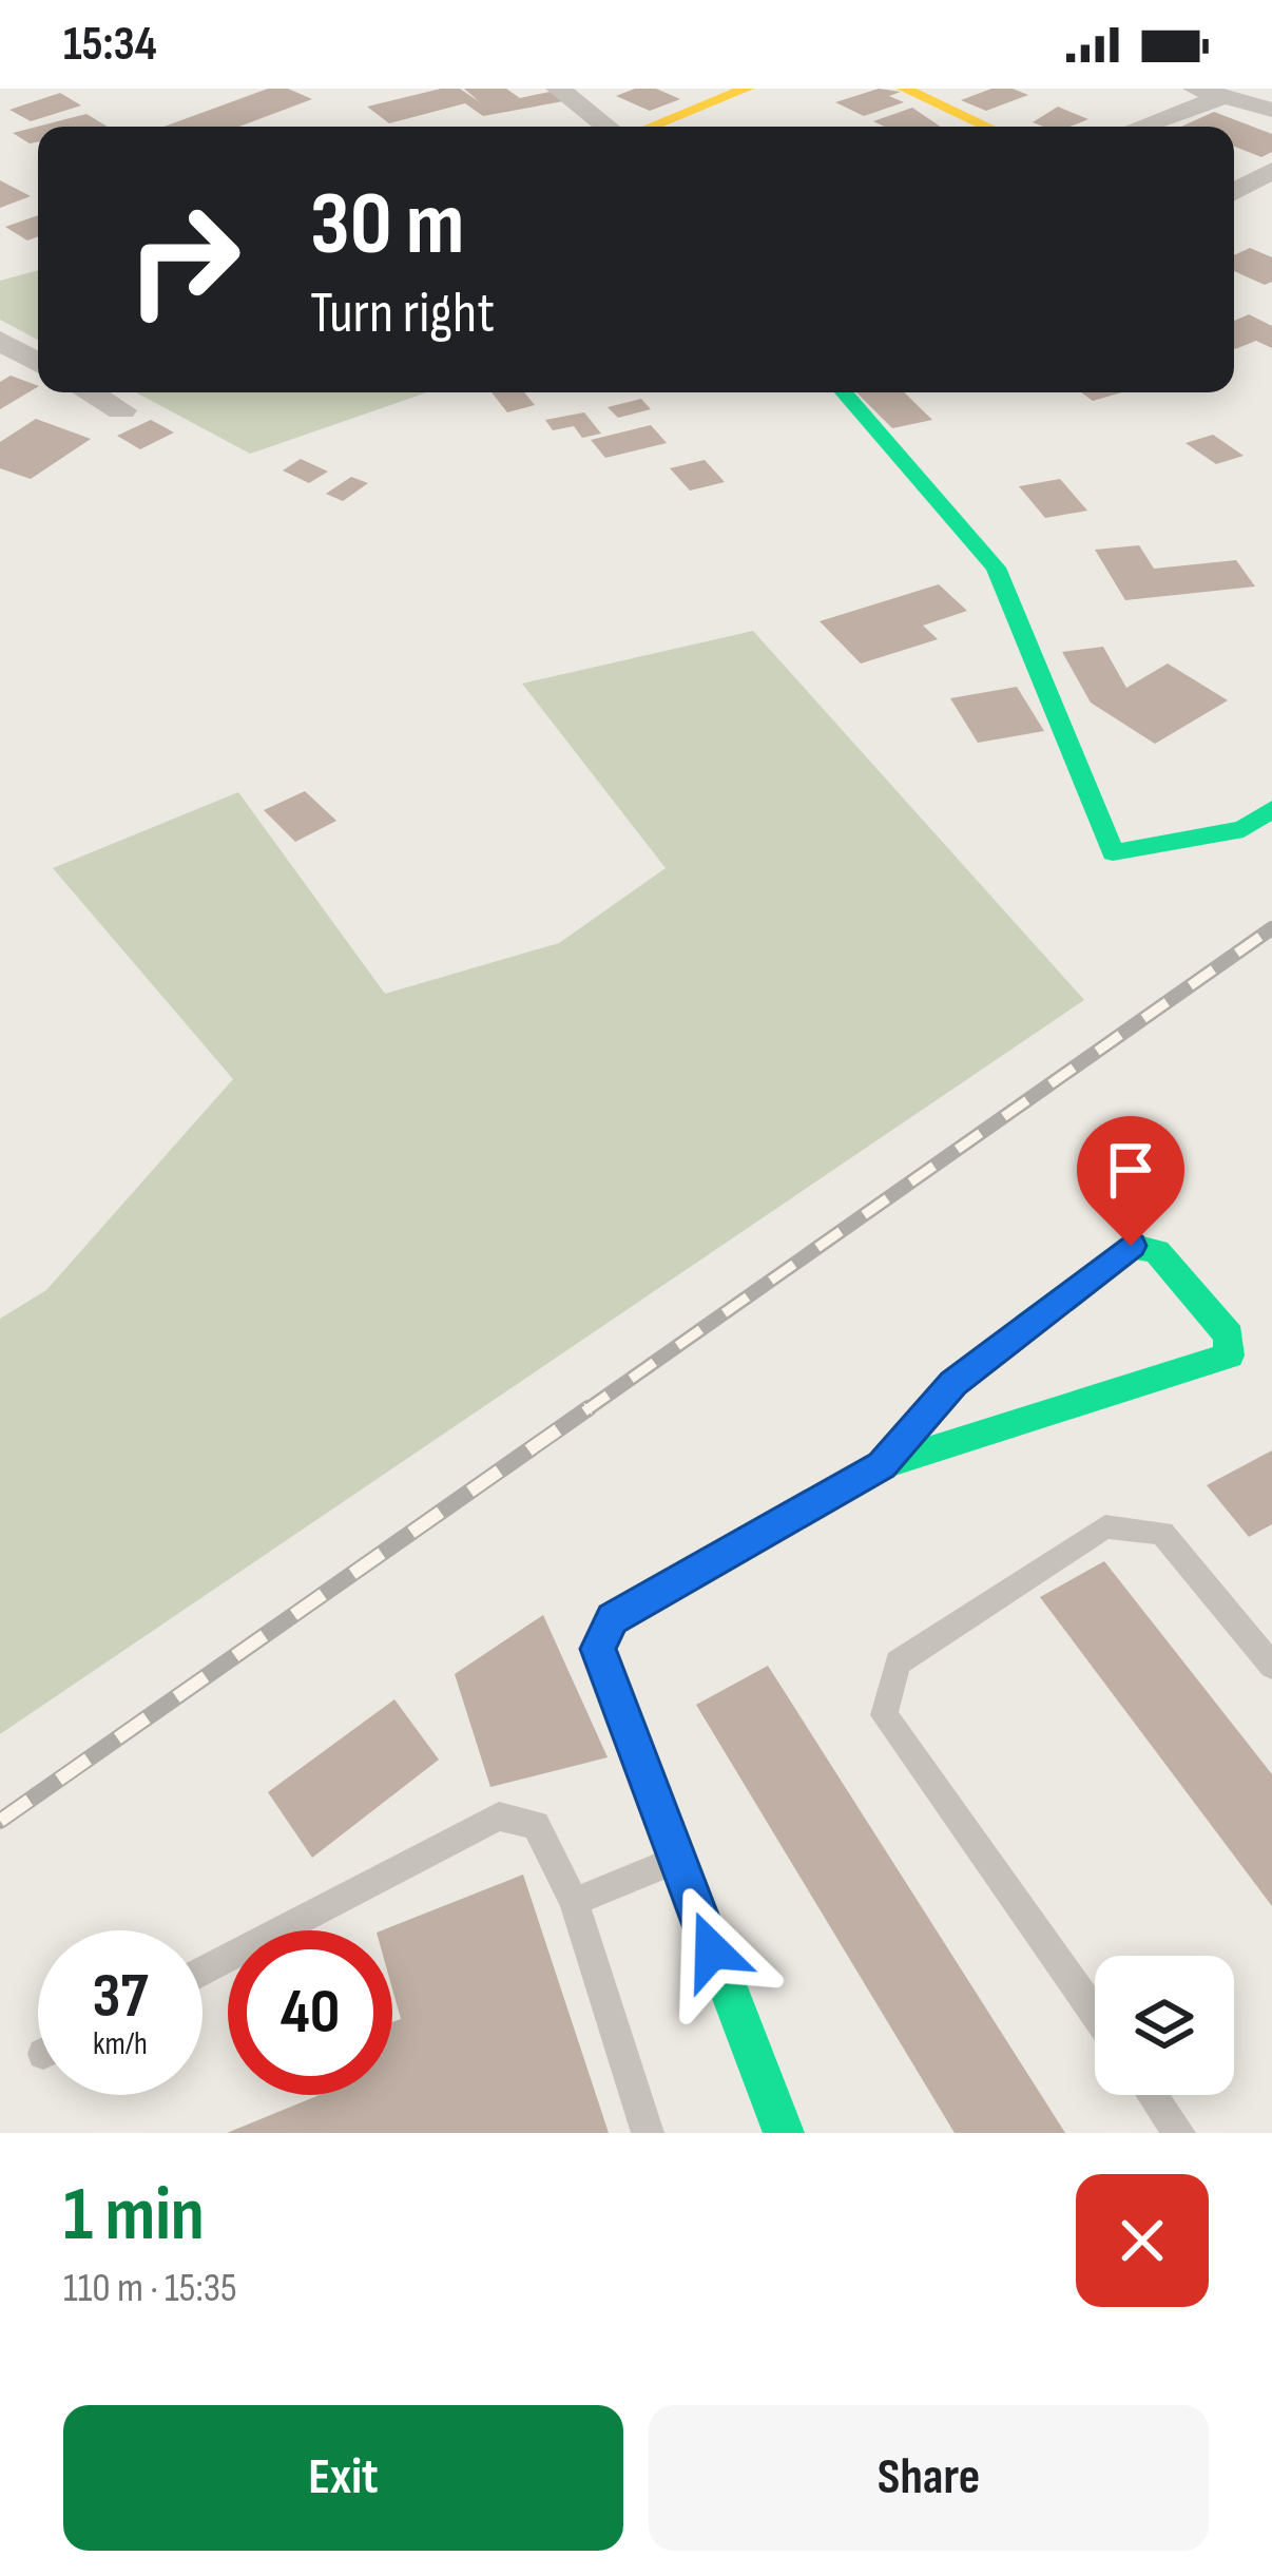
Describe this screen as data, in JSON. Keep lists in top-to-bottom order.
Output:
{
  "page": {
    "status": "15:34",
    "turn": ["30 m", "Turn right"],
    "speed": "37 km/h",
    "limit": "40",
    "heading": ["1 min", "110 m · 15:35"],
    "buttons": ["Exit", "Share"]
  }
}
